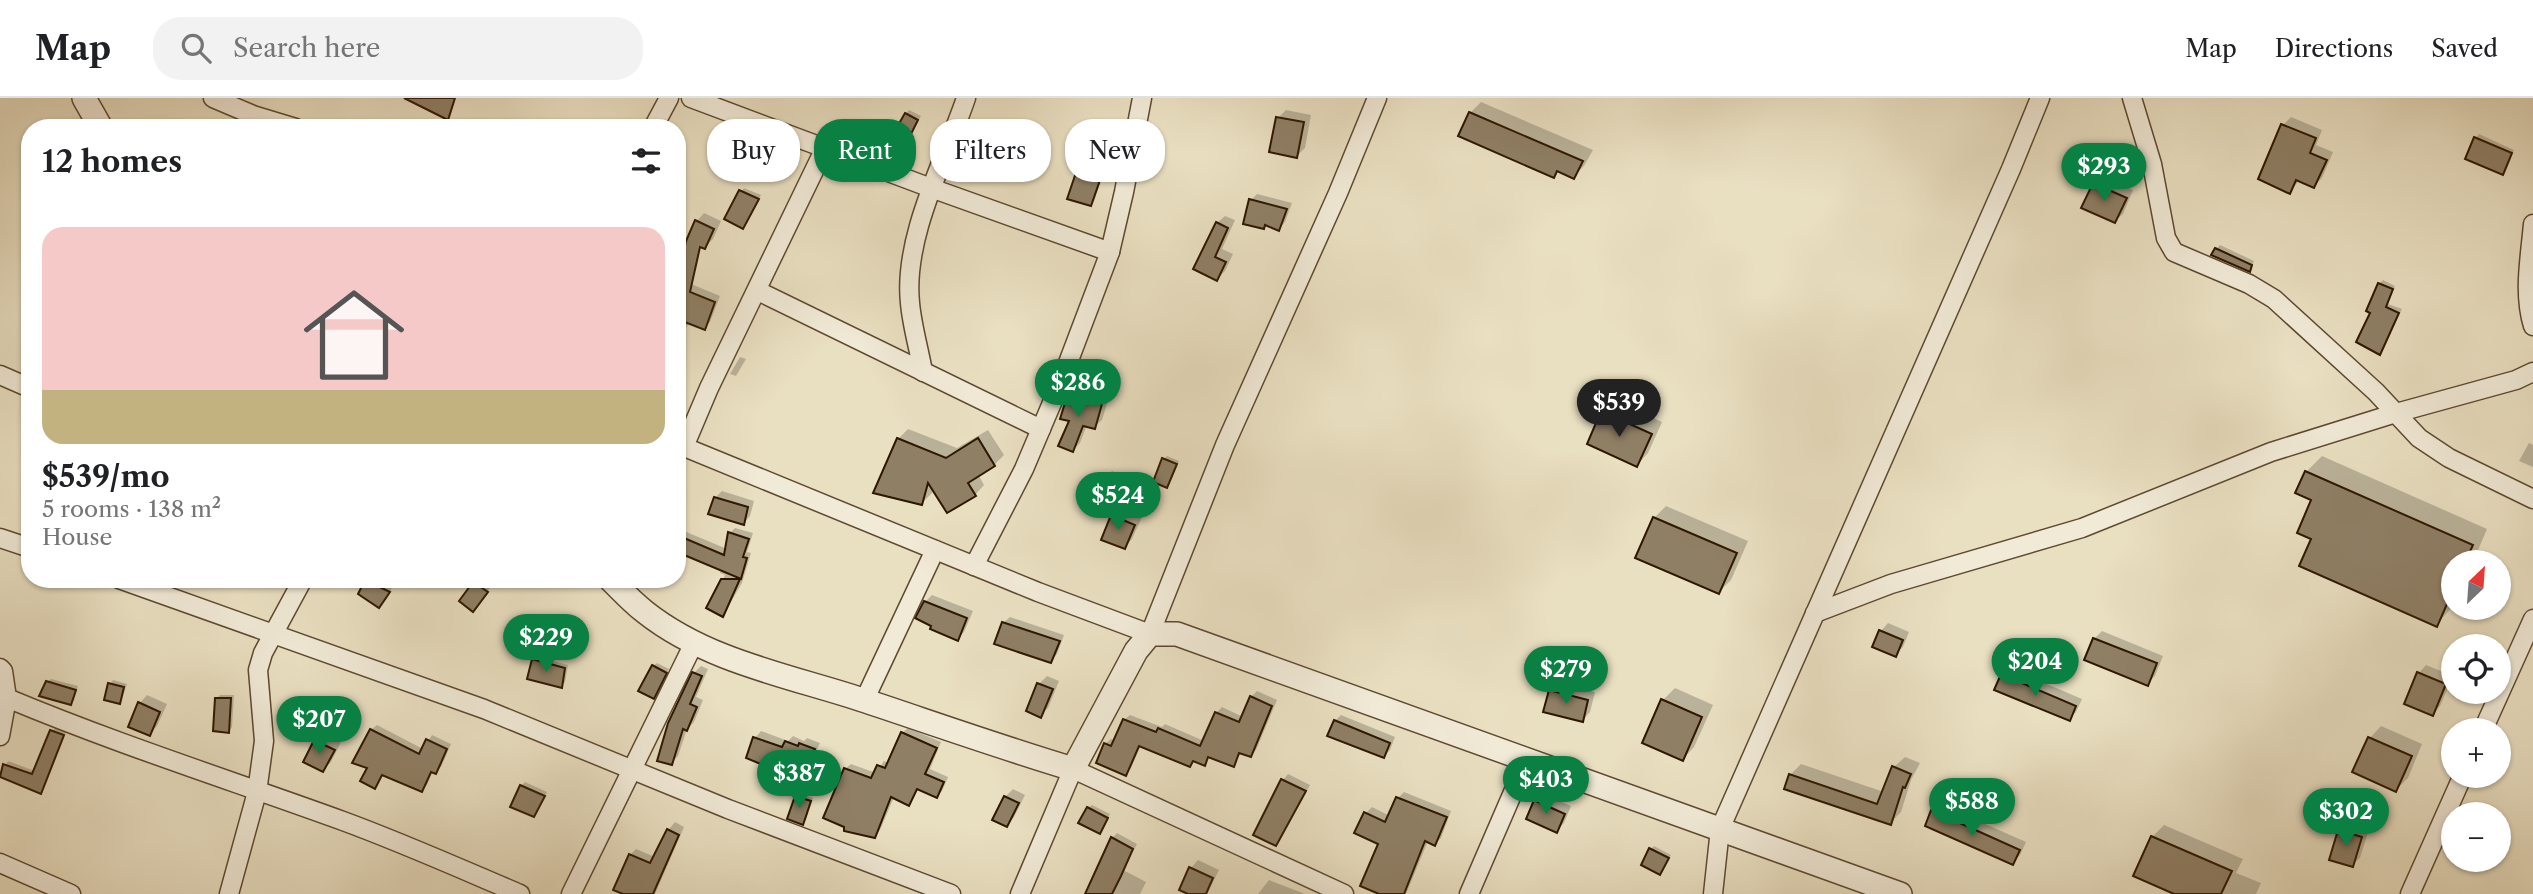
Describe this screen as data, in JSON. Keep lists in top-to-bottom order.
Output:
{
  "north": "top right",
  "page": {
    "header": "Map",
    "search": "Search here",
    "nav": ["Map", "Directions", "Saved"],
    "chip": [
      "Buy",
      "Rent",
      "Filters",
      "New"
    ],
    "heading": "12 homes",
    "price": [
      "$293",
      "$286",
      "$539",
      "$524",
      "$229",
      "$204",
      "$279",
      "$207",
      "$387",
      "$403",
      "$588",
      "$302"
    ],
    "list": [
      {
        "name": "$539/mo",
        "note": "5 rooms · 138 m² · House"
      }
    ],
    "map_buttons": ["+", "−"]
  }
}
